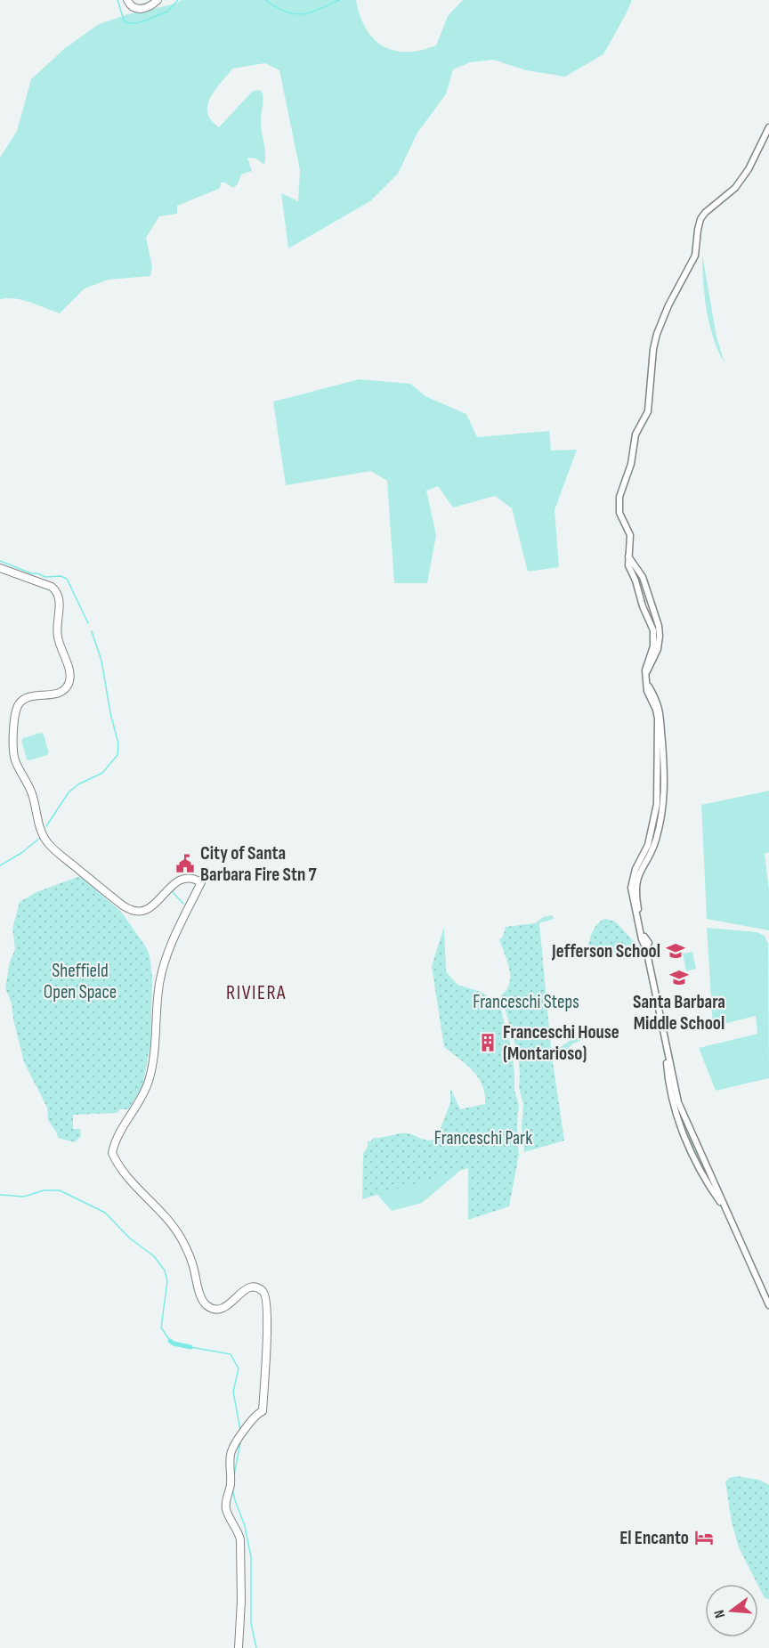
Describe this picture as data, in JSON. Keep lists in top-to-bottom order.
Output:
{
  "districts": ["RIVIERA"],
  "parks": ["Sheffield Open Space", "Franceschi Steps", "Franceschi Park"],
  "places": {
    "public building": ["City of Santa Barbara Fire Stn 7"],
    "school or university": ["Jefferson School", "Santa Barbara Middle School"],
    "building": ["Franceschi House (Montarioso)"],
    "hotel": ["El Encanto"]
  },
  "north": "left"
}
